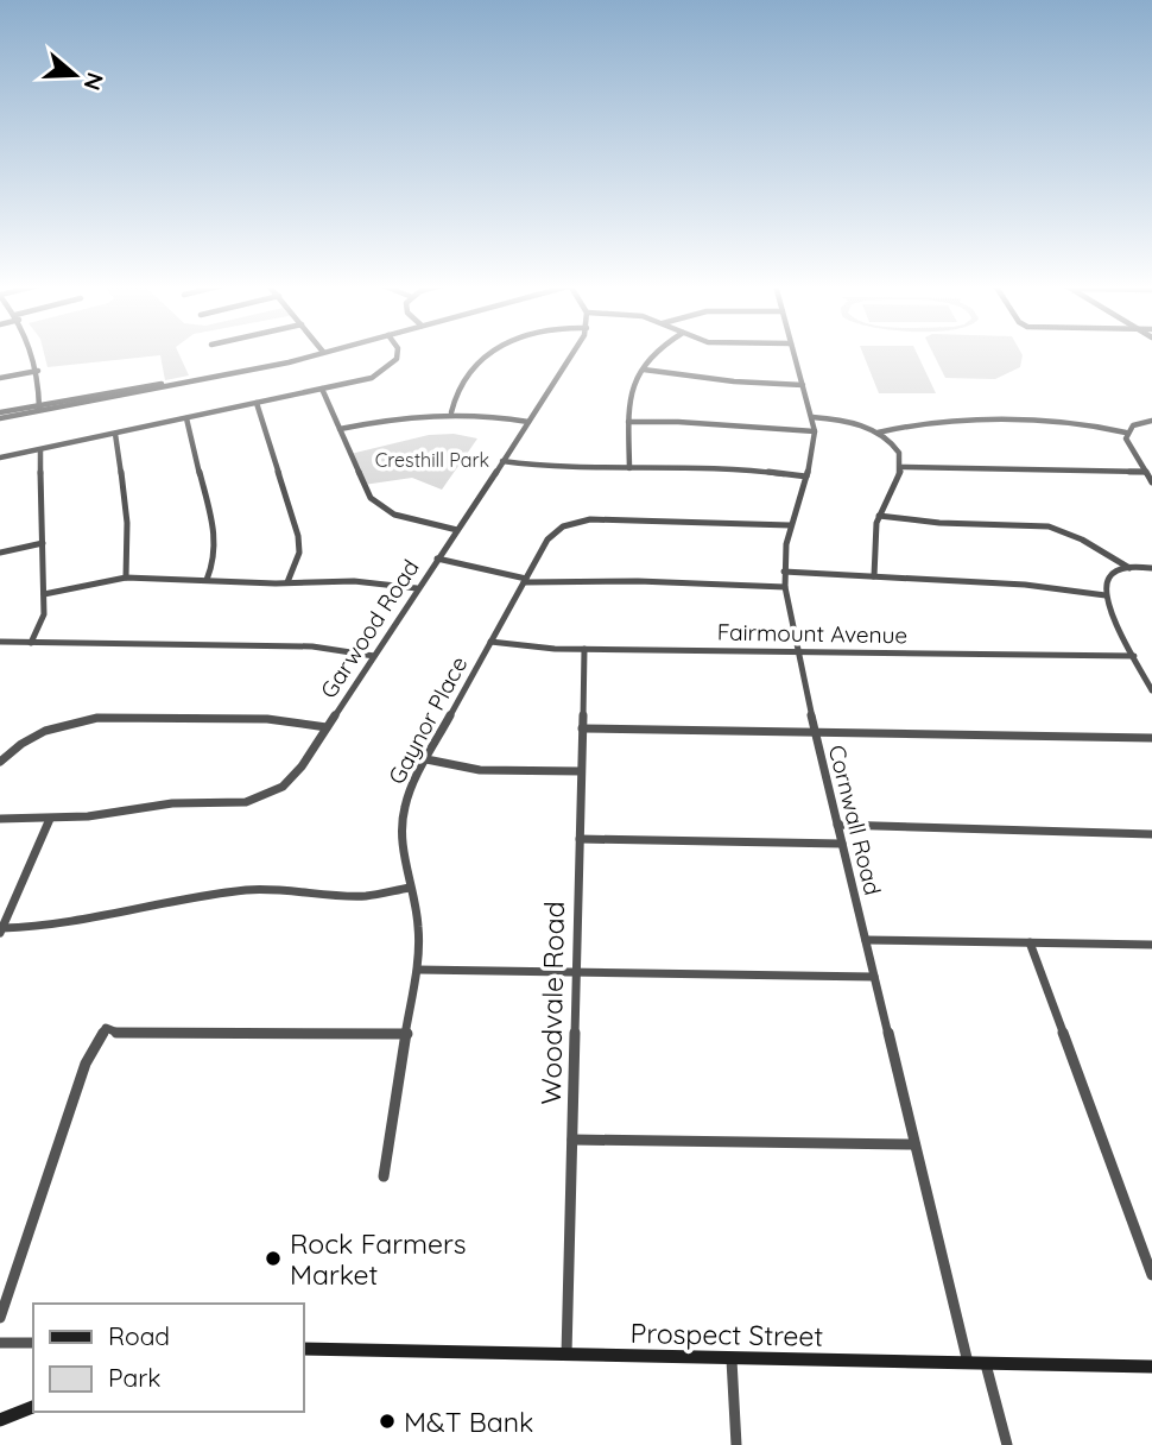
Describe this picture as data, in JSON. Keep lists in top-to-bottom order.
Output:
{
  "streets": {
    "main road": ["Prospect Street"],
    "street": [
      "Garwood Road",
      "Fairmount Avenue",
      "Gaynor Place",
      "Cornwall Road",
      "Woodvale Road"
    ]
  },
  "crossings": [
    ["Fairmount Avenue", "Gaynor Place"],
    ["Fairmount Avenue", "Cornwall Road"],
    ["Fairmount Avenue", "Woodvale Road"],
    ["Gaynor Place", "Cornwall Road"],
    ["Cornwall Road", "Prospect Street"],
    ["Woodvale Road", "Prospect Street"]
  ],
  "parks": ["Cresthill Park"],
  "places": ["Rock Farmers Market", "M&T Bank"],
  "legend": ["Road", "Park"],
  "north": "right"
}
